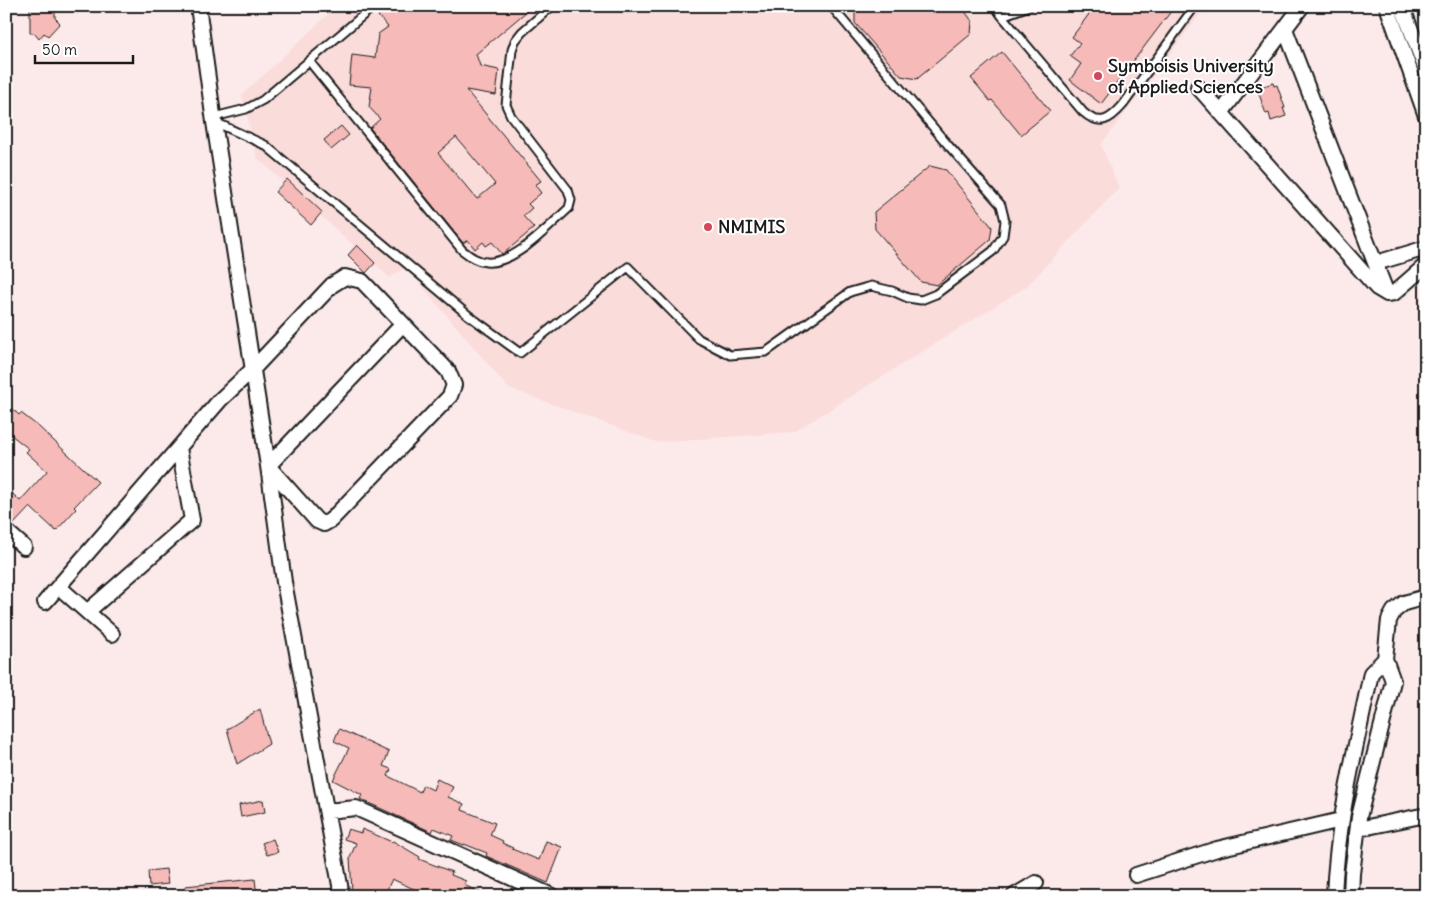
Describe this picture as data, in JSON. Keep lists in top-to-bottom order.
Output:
{
  "places": ["Symboisis University of Applied Sciences", "NMIMIS"],
  "scale_bar": "50 m"
}
